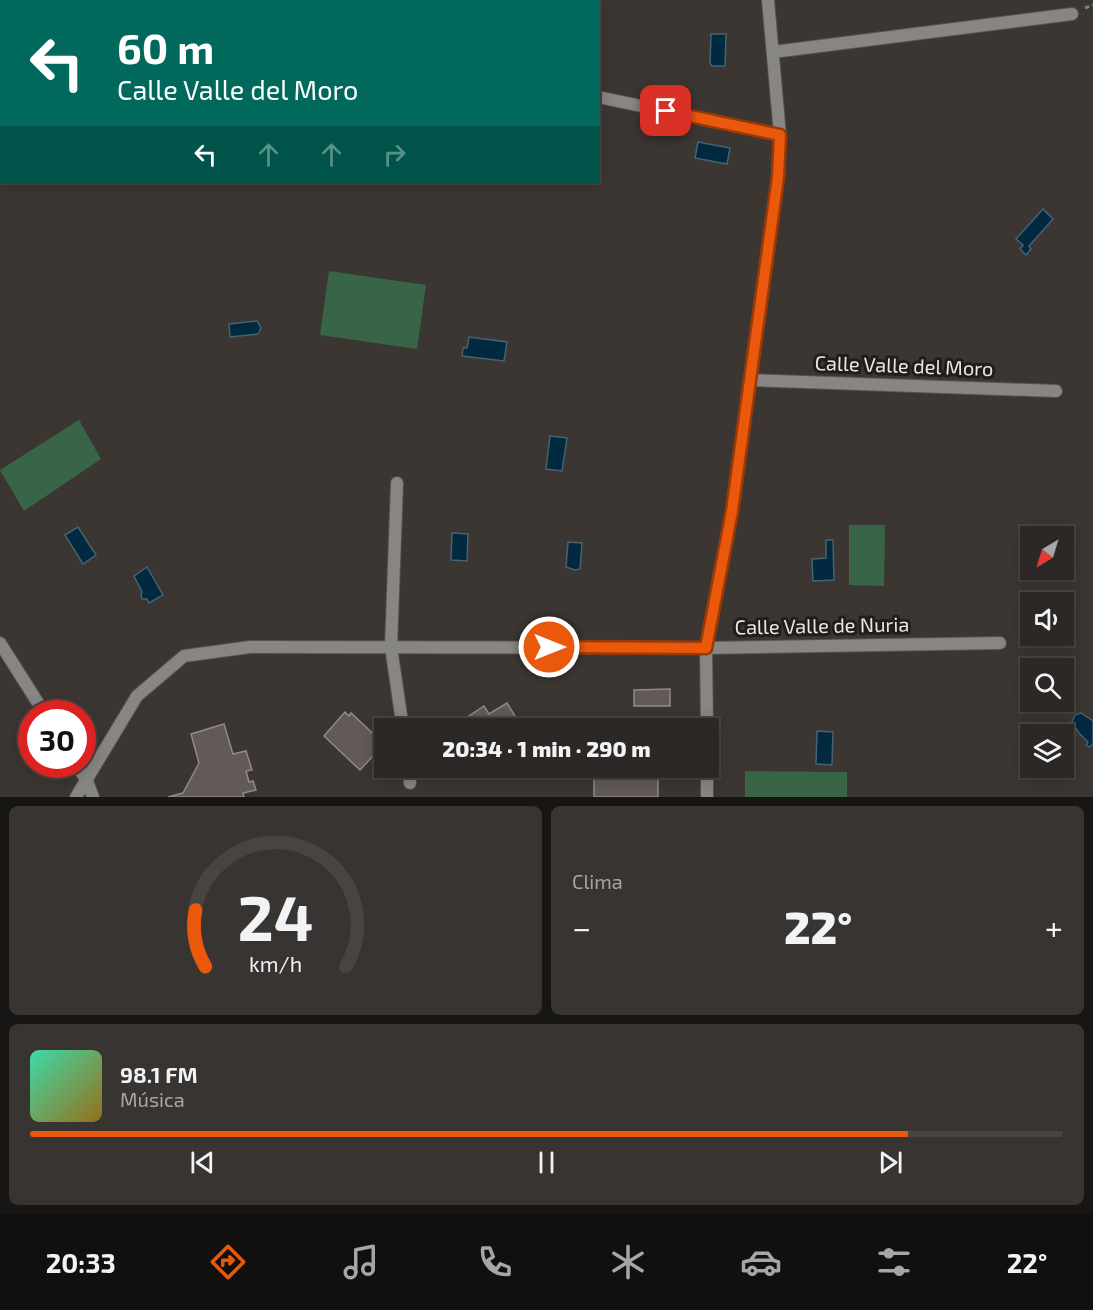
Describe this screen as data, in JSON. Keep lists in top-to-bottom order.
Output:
{
  "streets": {
    "street": ["Calle Valle del Moro", "Calle Valle de Nuria"]
  },
  "north": "bottom left",
  "page": {
    "turn": ["60 m", "Calle Valle del Moro"],
    "limit": "30",
    "trip": "20:34 · 1 min · 290 m",
    "tile": "Clima",
    "heat": ["−", "22°", "+"],
    "song": ["98.1 FM", "Música"],
    "tabs": ["20:33", "22°"],
    "gauge": ["24", "km/h"]
  }
}
